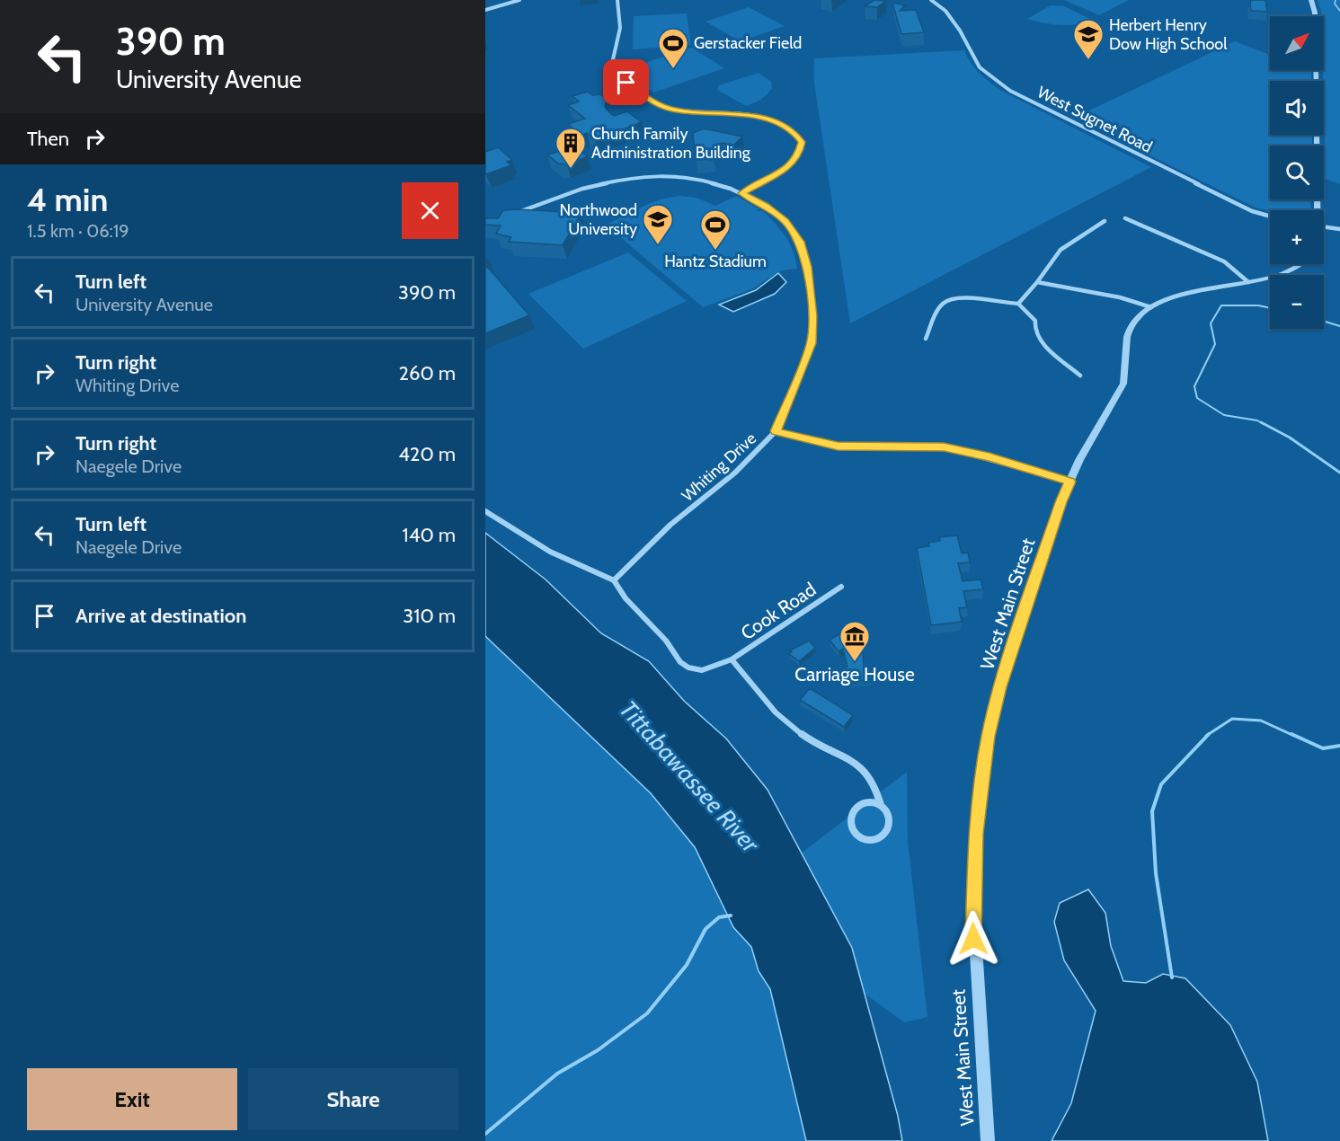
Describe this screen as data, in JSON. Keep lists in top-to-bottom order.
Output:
{
  "streets": {
    "street": [
      "West Sugnet Road",
      "Whiting Drive",
      "West Main Street",
      "Cook Road"
    ]
  },
  "crossings": [
    ["Whiting Drive", "Cook Road"]
  ],
  "water": ["Tittabawassee River"],
  "places": {
    "school or university": ["Herbert Henry Dow High School", "Northwood University"],
    "sports": ["Gerstacker Field", "Hantz Stadium"],
    "building": ["Church Family Administration Building"],
    "museum": ["Carriage House"]
  },
  "north": "top right",
  "page": {
    "turn": ["390 m", "University Avenue"],
    "map_buttons": ["+", "−"],
    "then": "Then",
    "heading": ["4 min", "1.5 km · 06:19"],
    "list": [
      {
        "name": "Turn left",
        "note": "University Avenue",
        "value": "390 m"
      },
      {
        "name": "Turn right",
        "note": "Whiting Drive",
        "value": "260 m"
      },
      {
        "name": "Turn right",
        "note": "Naegele Drive",
        "value": "420 m"
      },
      {
        "name": "Turn left",
        "note": "Naegele Drive",
        "value": "140 m"
      },
      {
        "name": "Arrive at destination",
        "value": "310 m"
      }
    ],
    "buttons": ["Exit", "Share"]
  }
}
